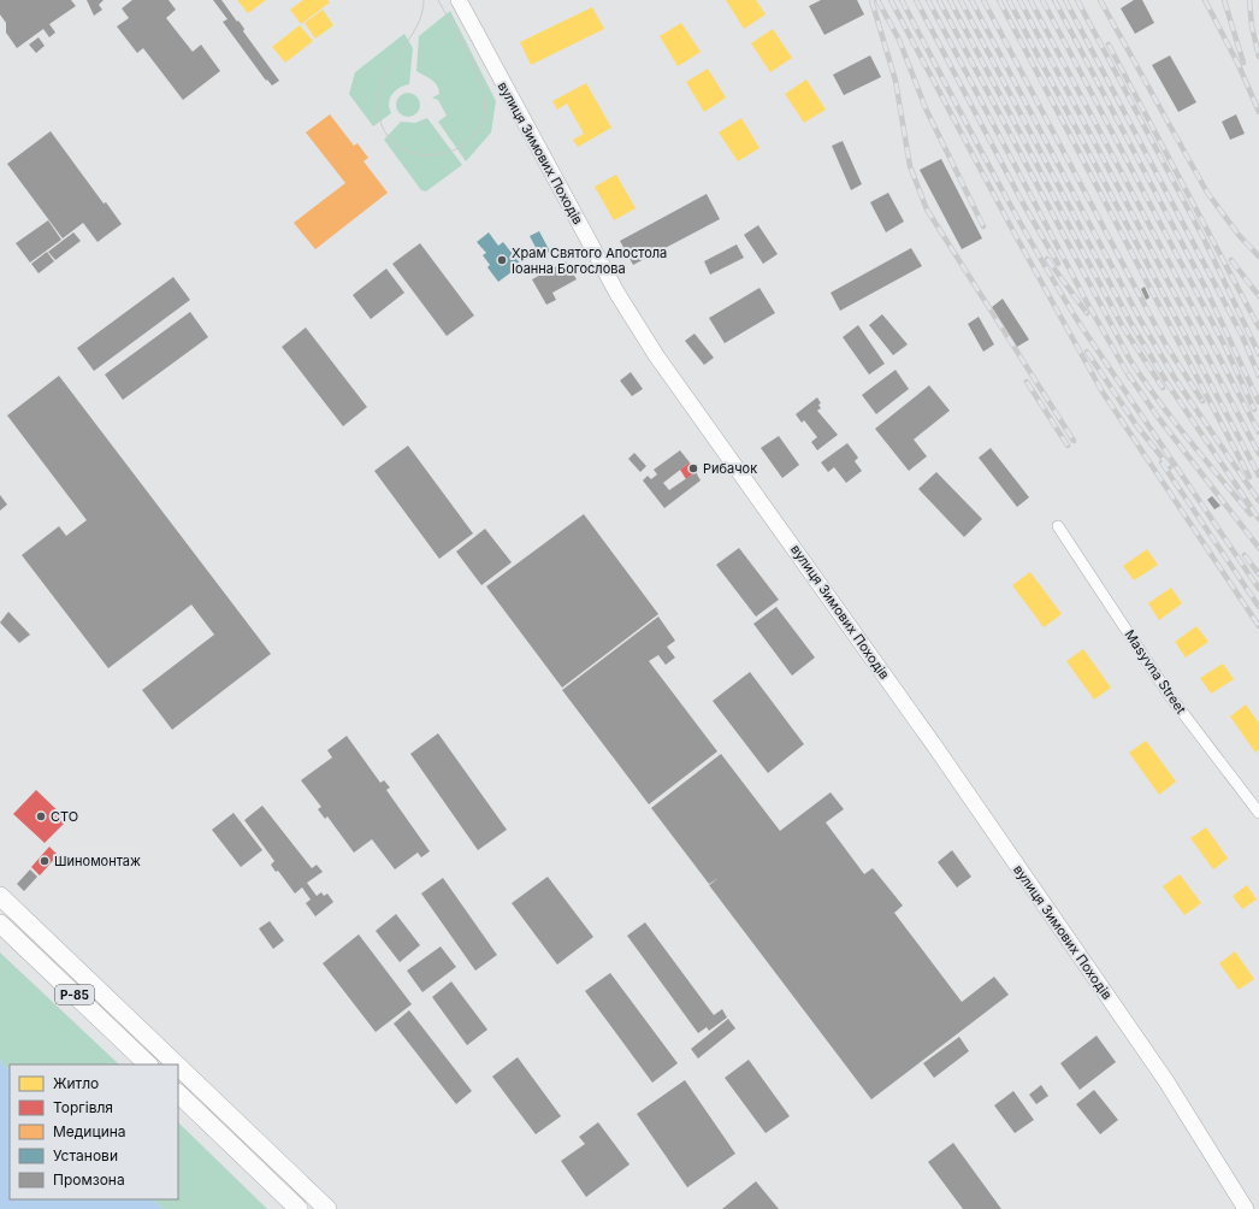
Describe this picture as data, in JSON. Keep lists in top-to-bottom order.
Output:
{
  "streets": {
    "main road": ["вулиця Зимових Походів", "Р-85"],
    "street": ["Masyvna Street"]
  },
  "places": [
    "Храм Святого Апостола Іоанна Богослова",
    "Рибачок",
    "СТО",
    "Шиномонтаж"
  ],
  "legend": [
    "Житло",
    "Торгівля",
    "Медицина",
    "Установи",
    "Промзона"
  ]
}
